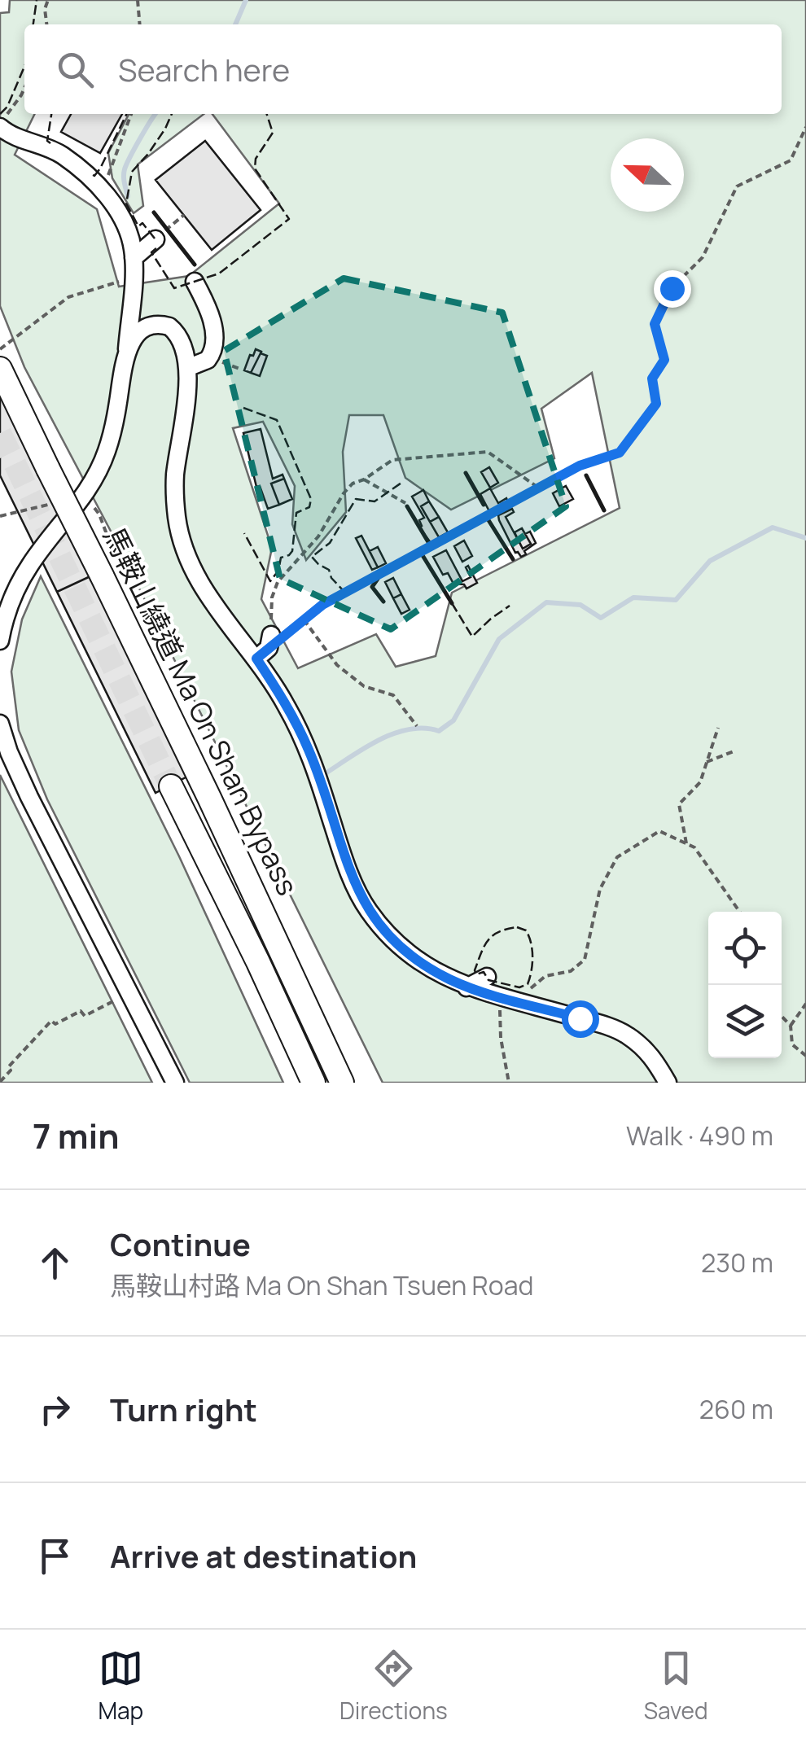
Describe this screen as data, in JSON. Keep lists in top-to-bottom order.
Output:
{
  "streets": {
    "main road": ["馬鞍山繞道 Ma On Shan Bypass"]
  },
  "north": "left",
  "page": {
    "search": "Search here",
    "heading": ["7 min", "Walk · 490 m"],
    "list": [
      ["Continue", "馬鞍山村路 Ma On Shan Tsuen Road", "230 m"],
      ["Turn right", "260 m"],
      "Arrive at destination"
    ],
    "nav": ["Map", "Directions", "Saved"]
  }
}
